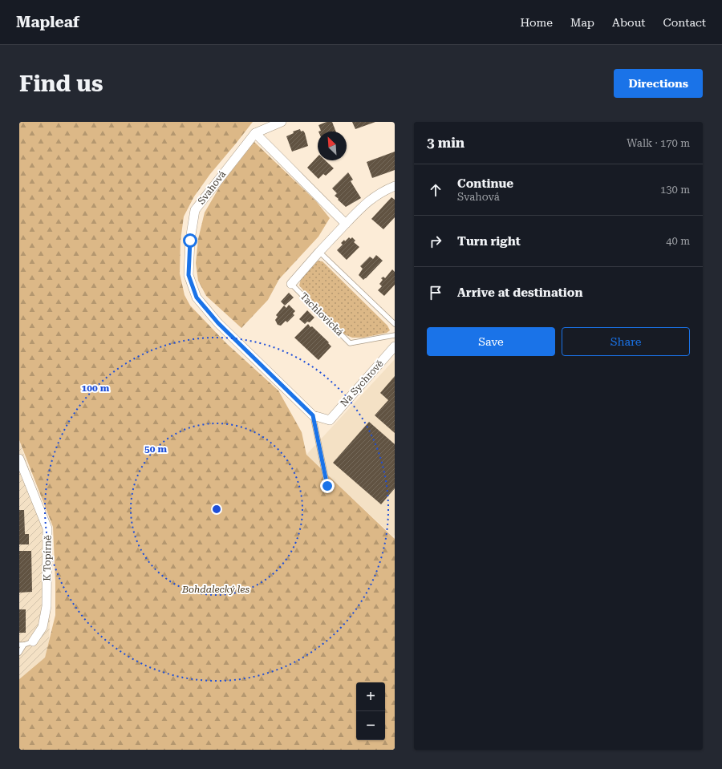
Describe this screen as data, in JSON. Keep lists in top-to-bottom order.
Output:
{
  "streets": {
    "street": [
      "Svahová",
      "Tachlovická",
      "Na Sychrově",
      "K Topírně"
    ]
  },
  "crossings": [
    ["Svahová", "Na Sychrově"]
  ],
  "parks": ["Bohdalecký les"],
  "north": "top left",
  "page": {
    "header": "Mapleaf",
    "nav": [
      "Home",
      "Map",
      "About",
      "Contact"
    ],
    "buttons": [
      "Directions",
      ["Save", "Share"]
    ],
    "title": "Find us",
    "heading": ["3 min", "Walk · 170 m"],
    "list": [
      ["Continue", "Svahová", "130 m"],
      ["Turn right", "40 m"],
      "Arrive at destination"
    ],
    "map_buttons": ["+", "−"]
  },
  "rings": ["100 m", "50 m"]
}
